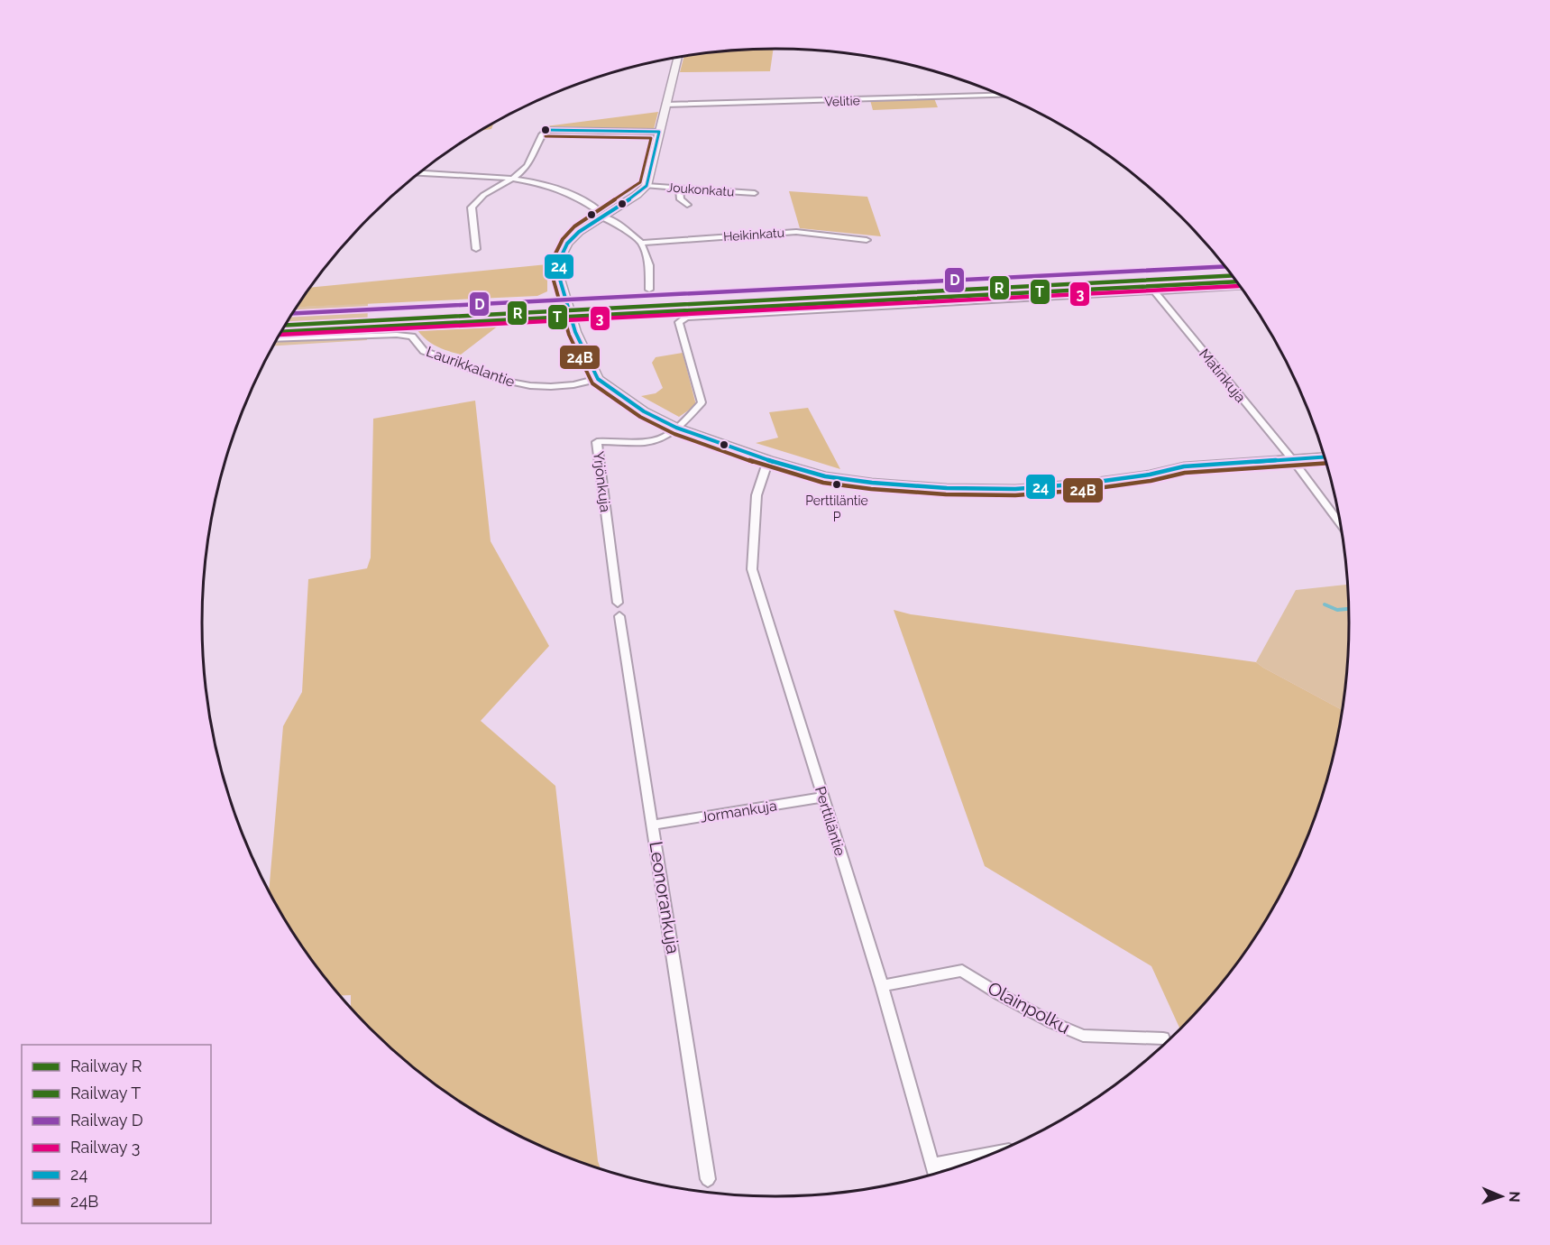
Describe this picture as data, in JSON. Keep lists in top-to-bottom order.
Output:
{
  "streets": {
    "street": [
      "Velitie",
      "Joukonkatu",
      "Heikinkatu",
      "Laurikkalantie",
      "Matinkuja",
      "Yrjönkuja",
      "Jormankuja",
      "Perttiläntie",
      "Leonorankuja",
      "Olainpolku"
    ]
  },
  "crossings": [
    ["Jormankuja", "Perttiläntie"],
    ["Jormankuja", "Leonorankuja"],
    ["Perttiläntie", "Olainpolku"]
  ],
  "places": ["Perttiläntie P"],
  "lines": [
    "transit line 24",
    "transit line 24B",
    "rail line D",
    "rail line R",
    "rail line T",
    "rail line 3"
  ],
  "legend": [
    "Railway R",
    "Railway T",
    "Railway D",
    "Railway 3",
    "24",
    "24B"
  ],
  "north": "right"
}
